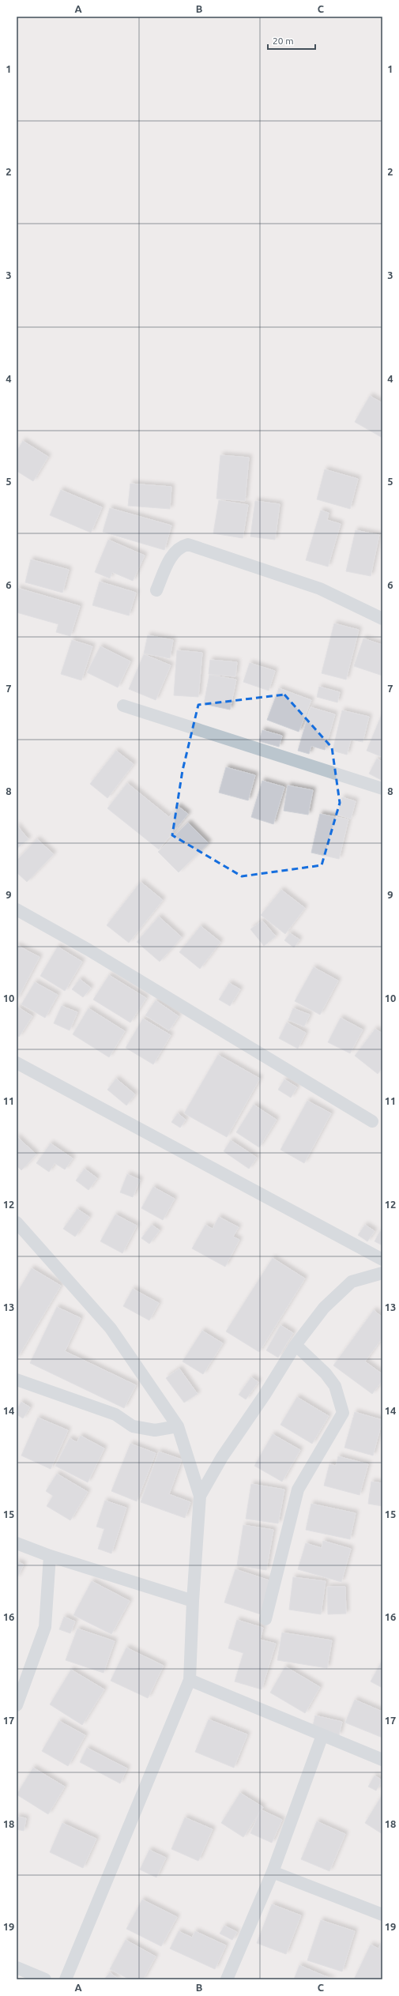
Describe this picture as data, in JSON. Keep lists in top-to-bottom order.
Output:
{
  "scale_bar": "20 m",
  "grid": {
    "columns": ["A", "B", "C"],
    "rows": [
      "1",
      "2",
      "3",
      "4",
      "5",
      "6",
      "7",
      "8",
      "9",
      "10",
      "11",
      "12",
      "13",
      "14",
      "15",
      "16",
      "17",
      "18",
      "19"
    ]
  }
}
